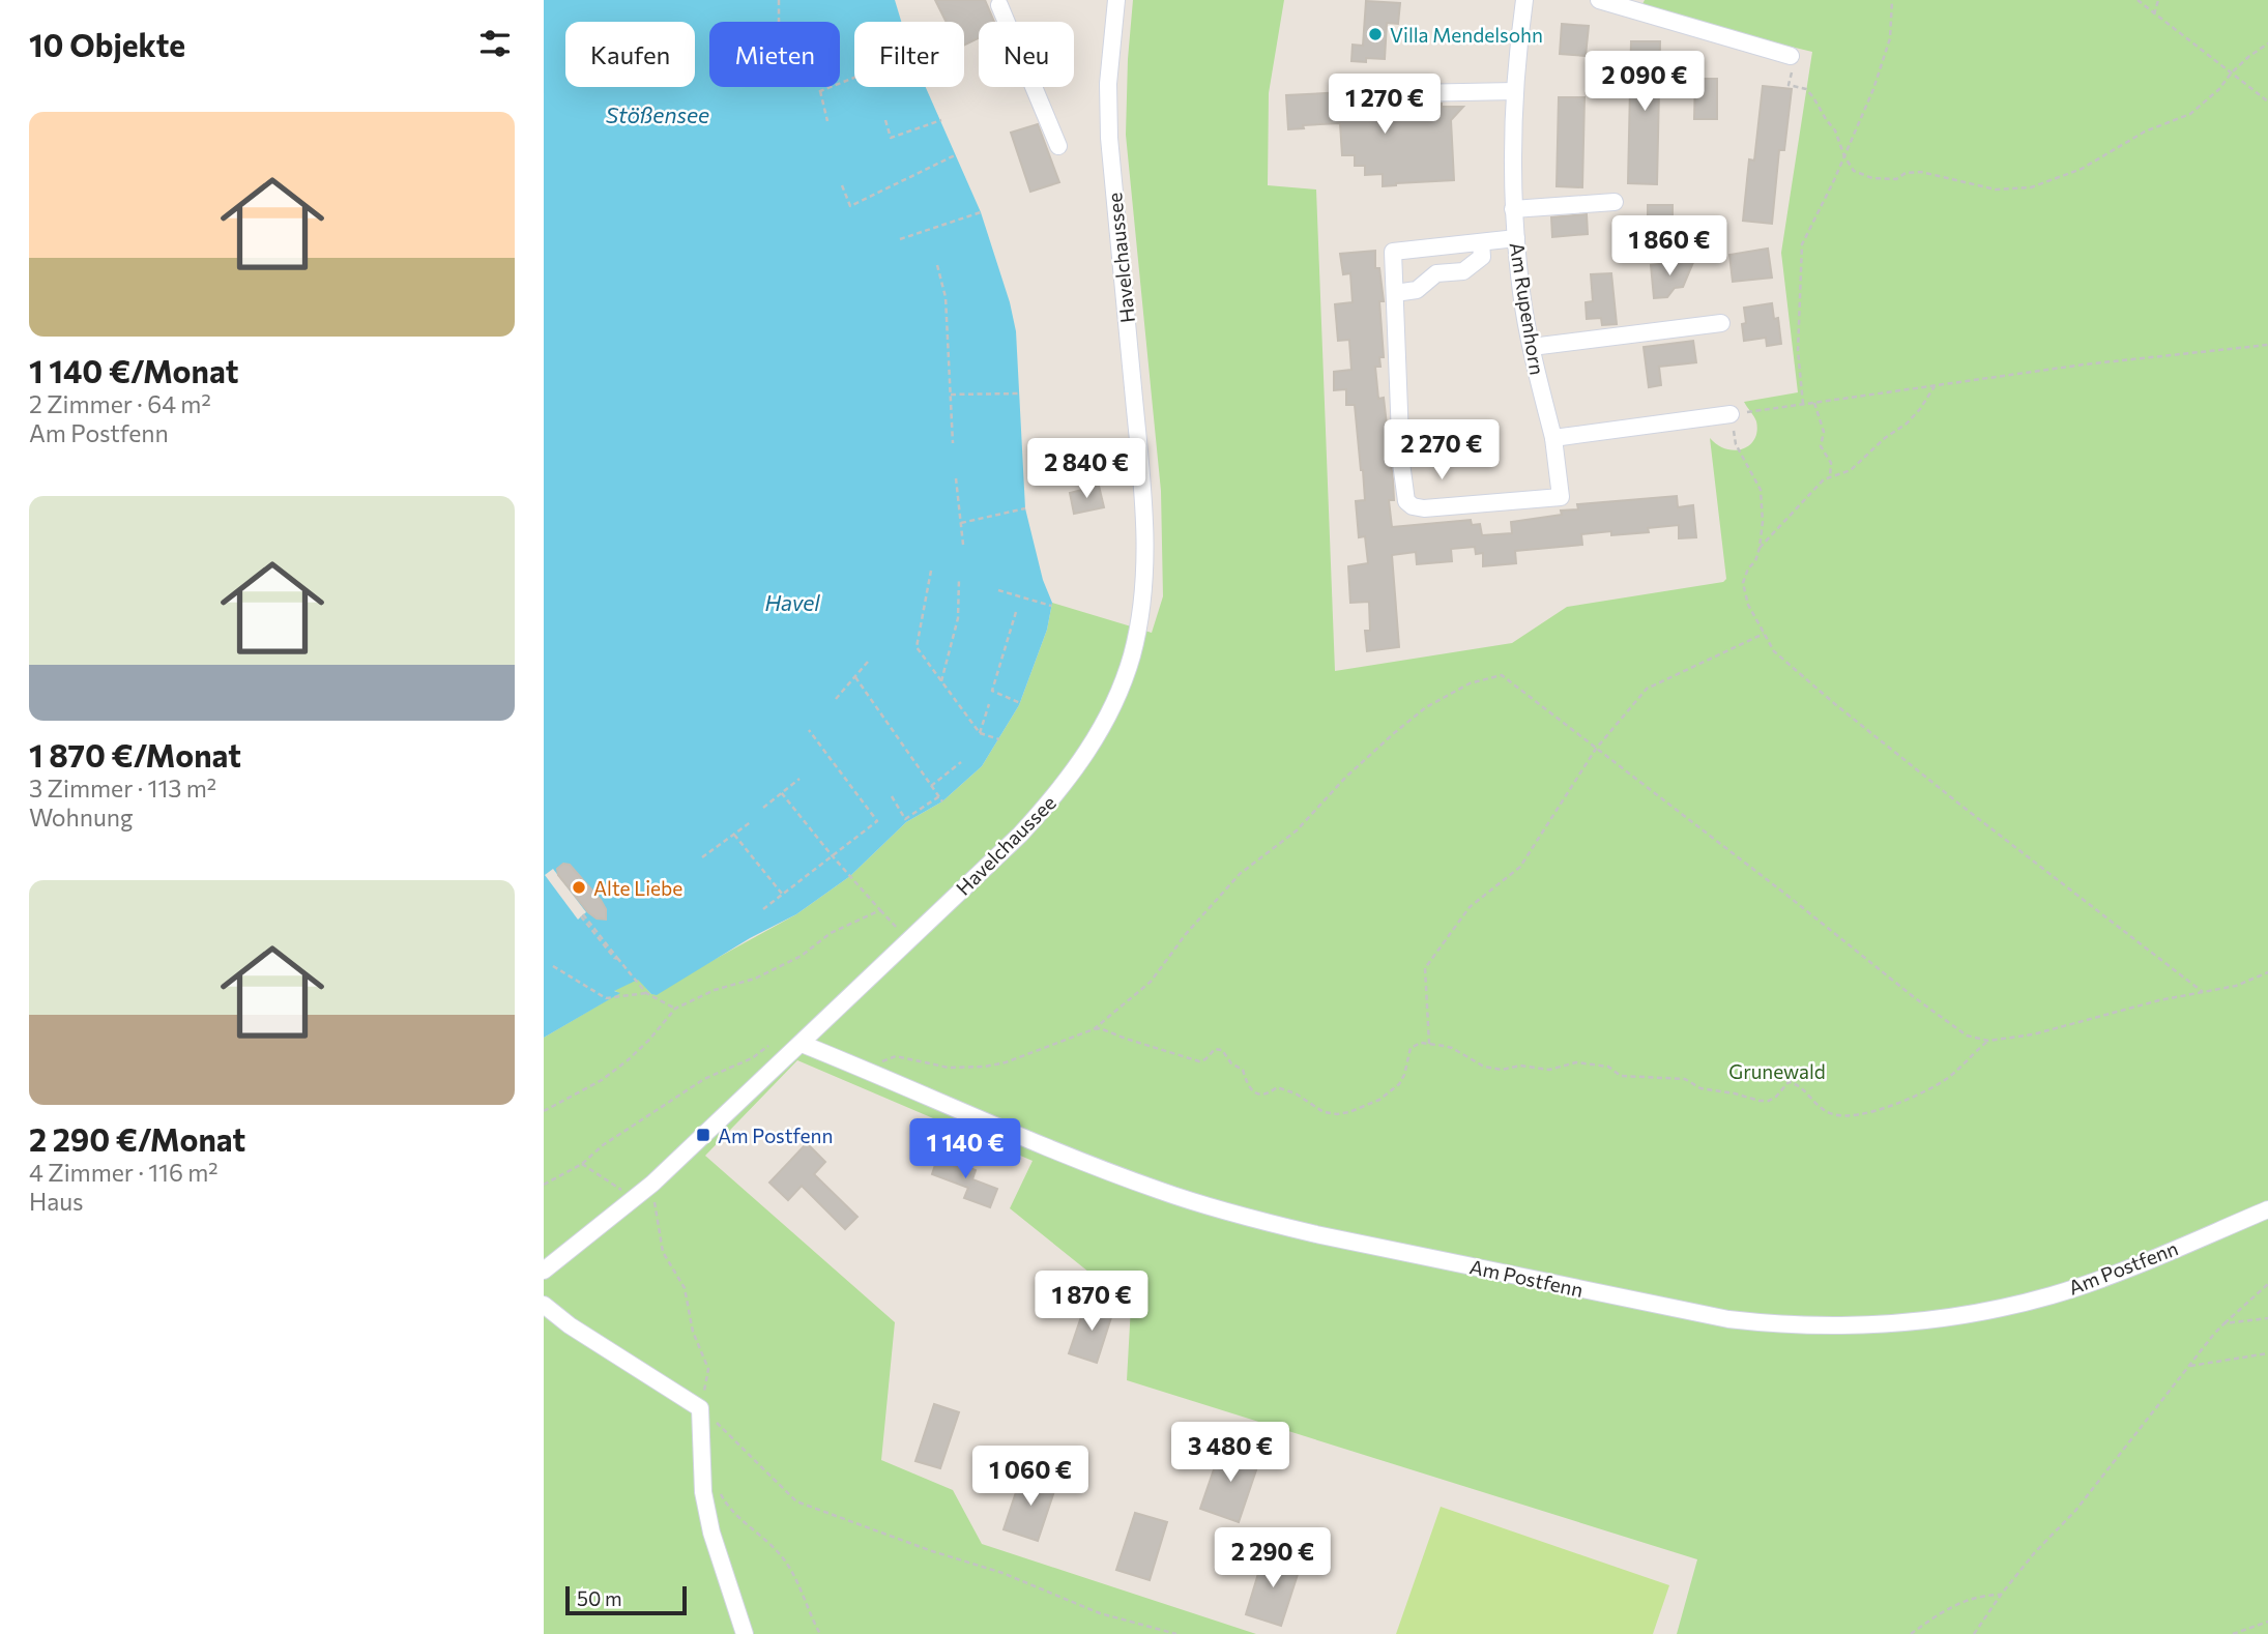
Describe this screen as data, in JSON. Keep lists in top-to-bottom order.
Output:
{
  "streets": {
    "street": ["Havelchaussee", "Am Rupenhorn", "Am Postfenn"]
  },
  "crossings": [
    ["Havelchaussee", "Am Postfenn"]
  ],
  "water": ["Stößensee", "Havel"],
  "parks": ["Grunewald"],
  "places": {
    "other": ["Villa Mendelsohn", "Alte Liebe"],
    "transit": ["Am Postfenn"]
  },
  "scale_bar": "50 m",
  "page": {
    "heading": "10 Objekte",
    "chip": [
      "Kaufen",
      "Mieten",
      "Filter",
      "Neu"
    ],
    "price": [
      "2 090 €",
      "1 270 €",
      "1 860 €",
      "2 270 €",
      "2 840 €",
      "1 140 €",
      "1 870 €",
      "3 480 €",
      "1 060 €",
      "2 290 €"
    ],
    "list": [
      {
        "name": "1 140 €/Monat",
        "note": "2 Zimmer · 64 m² · Am Postfenn"
      },
      {
        "name": "1 870 €/Monat",
        "note": "3 Zimmer · 113 m² · Wohnung"
      },
      {
        "name": "2 290 €/Monat",
        "note": "4 Zimmer · 116 m² · Haus"
      }
    ],
    "scale": "50 m"
  }
}
